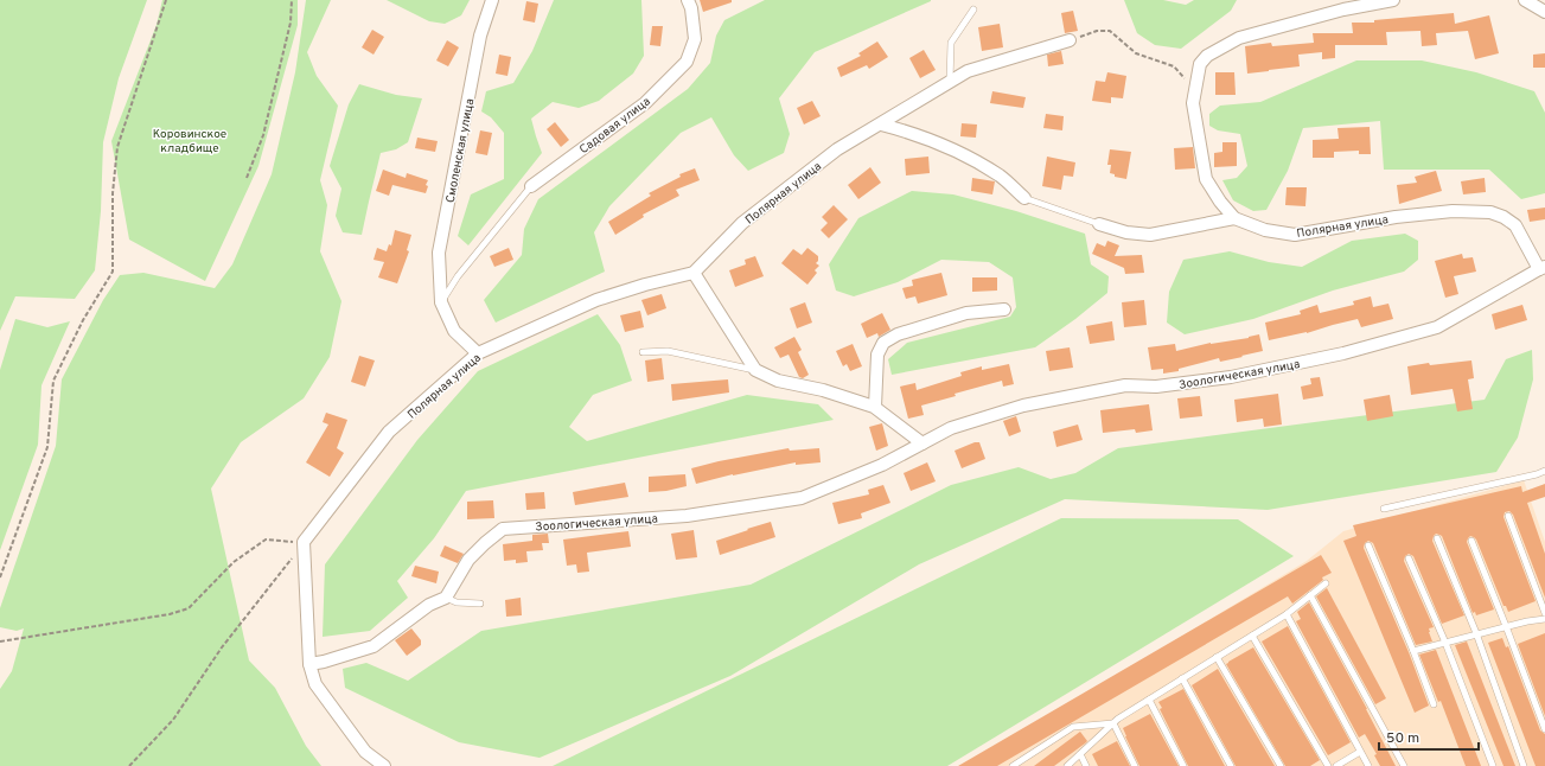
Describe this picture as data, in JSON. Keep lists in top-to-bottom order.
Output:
{
  "streets": {
    "street": [
      "Садовая улица",
      "Смоленская улица",
      "Полярная улица",
      "Зоологическая улица"
    ]
  },
  "crossings": [
    ["Полярная улица", "Зоологическая улица"]
  ],
  "parks": ["Коровинское кладбище"],
  "scale_bar": "50 m"
}
